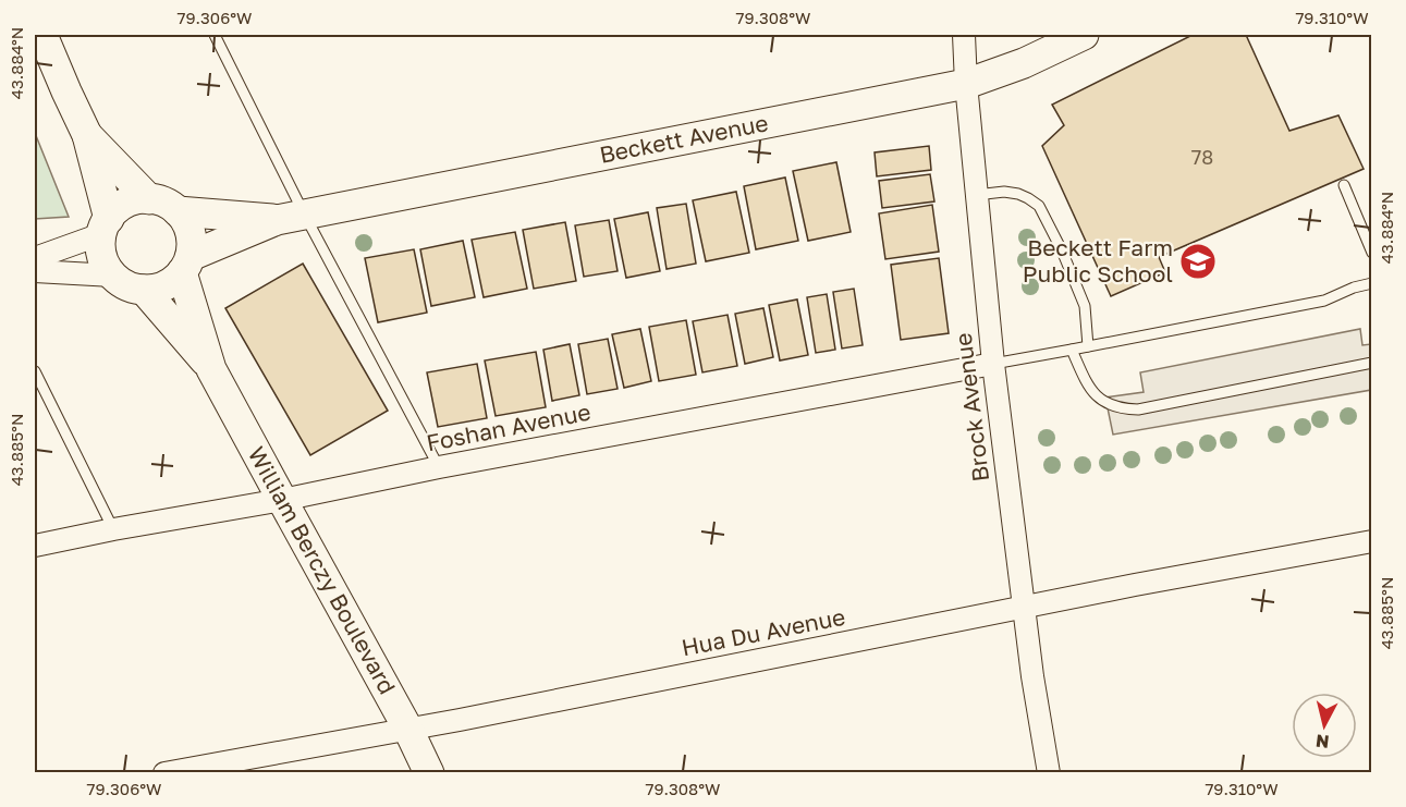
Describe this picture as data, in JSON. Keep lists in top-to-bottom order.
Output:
{
  "streets": {
    "street": [
      "Beckett Avenue",
      "Brock Avenue",
      "Foshan Avenue",
      "William Berczy Boulevard",
      "Hua Du Avenue"
    ]
  },
  "crossings": [
    ["Beckett Avenue", "Brock Avenue"],
    ["Beckett Avenue", "William Berczy Boulevard"],
    ["Brock Avenue", "Foshan Avenue"],
    ["Brock Avenue", "Hua Du Avenue"],
    ["Foshan Avenue", "William Berczy Boulevard"],
    ["William Berczy Boulevard", "Hua Du Avenue"]
  ],
  "places": {
    "school or university": ["Beckett Farm Public School"]
  },
  "house_numbers": ["78"],
  "north": "bottom",
  "coordinates": [
    "79.306°W",
    "79.308°W",
    "79.310°W",
    "43.884°N",
    "43.885°N"
  ]
}
